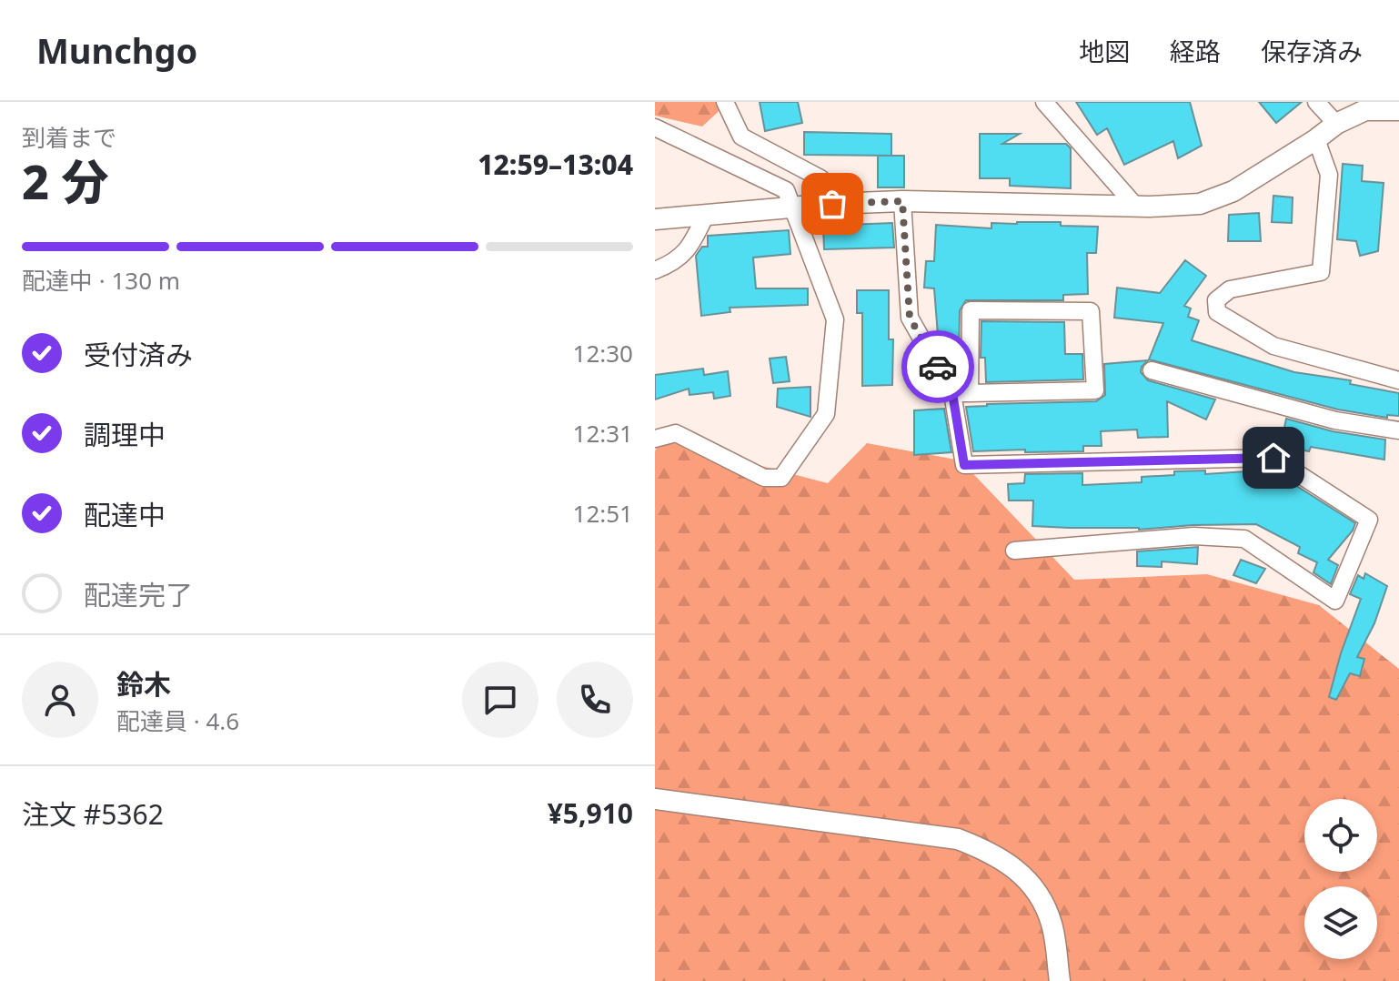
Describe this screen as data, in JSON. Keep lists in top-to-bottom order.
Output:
{
  "page": {
    "header": "Munchgo",
    "nav": ["地図", "経路", "保存済み"],
    "heading": ["2 分", "到着まで", "12:59–13:04"],
    "panel": [
      "鈴木",
      "配達員 · 4.6",
      "注文 #5362",
      "¥5,910"
    ],
    "bar": "配達中 · 130 m",
    "list": [
      ["受付済み", "12:30"],
      ["調理中", "12:31"],
      ["配達中", "12:51"],
      "配達完了"
    ]
  }
}
